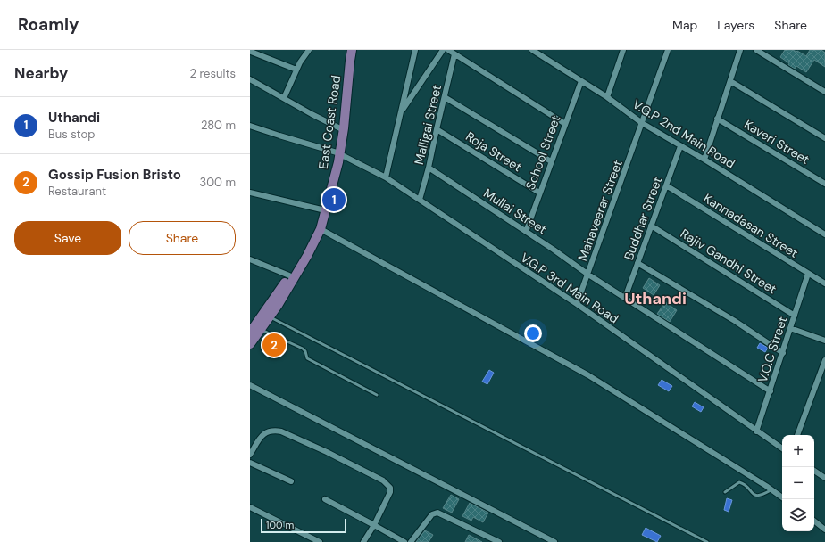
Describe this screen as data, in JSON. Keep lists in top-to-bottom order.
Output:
{
  "streets": {
    "main road": ["East Coast Road"],
    "street": [
      "Malligai Street",
      "V.G.P 2nd Main Road",
      "Kaveri Street",
      "Roja Street",
      "School Street",
      "Mahaveerar Street",
      "Mullai Street",
      "Buddhar Street",
      "Kannadasan Street",
      "Rajiv Gandhi Street",
      "V.G.P 3rd Main Road",
      "V.O.C Street"
    ]
  },
  "crossings": [
    ["East Coast Road", "V.G.P 3rd Main Road"],
    ["Malligai Street", "Roja Street"],
    ["Malligai Street", "Mullai Street"],
    ["Malligai Street", "V.G.P 3rd Main Road"],
    ["V.G.P 2nd Main Road", "School Street"],
    ["V.G.P 2nd Main Road", "Mahaveerar Street"],
    ["V.G.P 2nd Main Road", "Buddhar Street"],
    ["Roja Street", "School Street"],
    ["School Street", "Mullai Street"],
    ["Mahaveerar Street", "Mullai Street"],
    ["Mahaveerar Street", "V.G.P 3rd Main Road"],
    ["Mullai Street", "Buddhar Street"],
    ["Mullai Street", "V.O.C Street"],
    ["Buddhar Street", "Kannadasan Street"],
    ["Buddhar Street", "Rajiv Gandhi Street"],
    ["Kannadasan Street", "V.O.C Street"],
    ["Rajiv Gandhi Street", "V.O.C Street"],
    ["V.G.P 3rd Main Road", "V.O.C Street"]
  ],
  "districts": ["Uthandi"],
  "scale_bar": "100 m",
  "page": {
    "header": "Roamly",
    "nav": ["Map", "Layers", "Share"],
    "heading": ["Nearby", "2 results"],
    "list": [
      {
        "mark": "1",
        "name": "Uthandi",
        "note": "Bus stop",
        "value": "280 m"
      },
      {
        "mark": "2",
        "name": "Gossip Fusion Bristo",
        "note": "Restaurant",
        "value": "300 m"
      }
    ],
    "pins": ["1", "2"],
    "buttons": ["Save", "Share"],
    "map_buttons": ["+", "−"],
    "scale": "100 m"
  }
}
